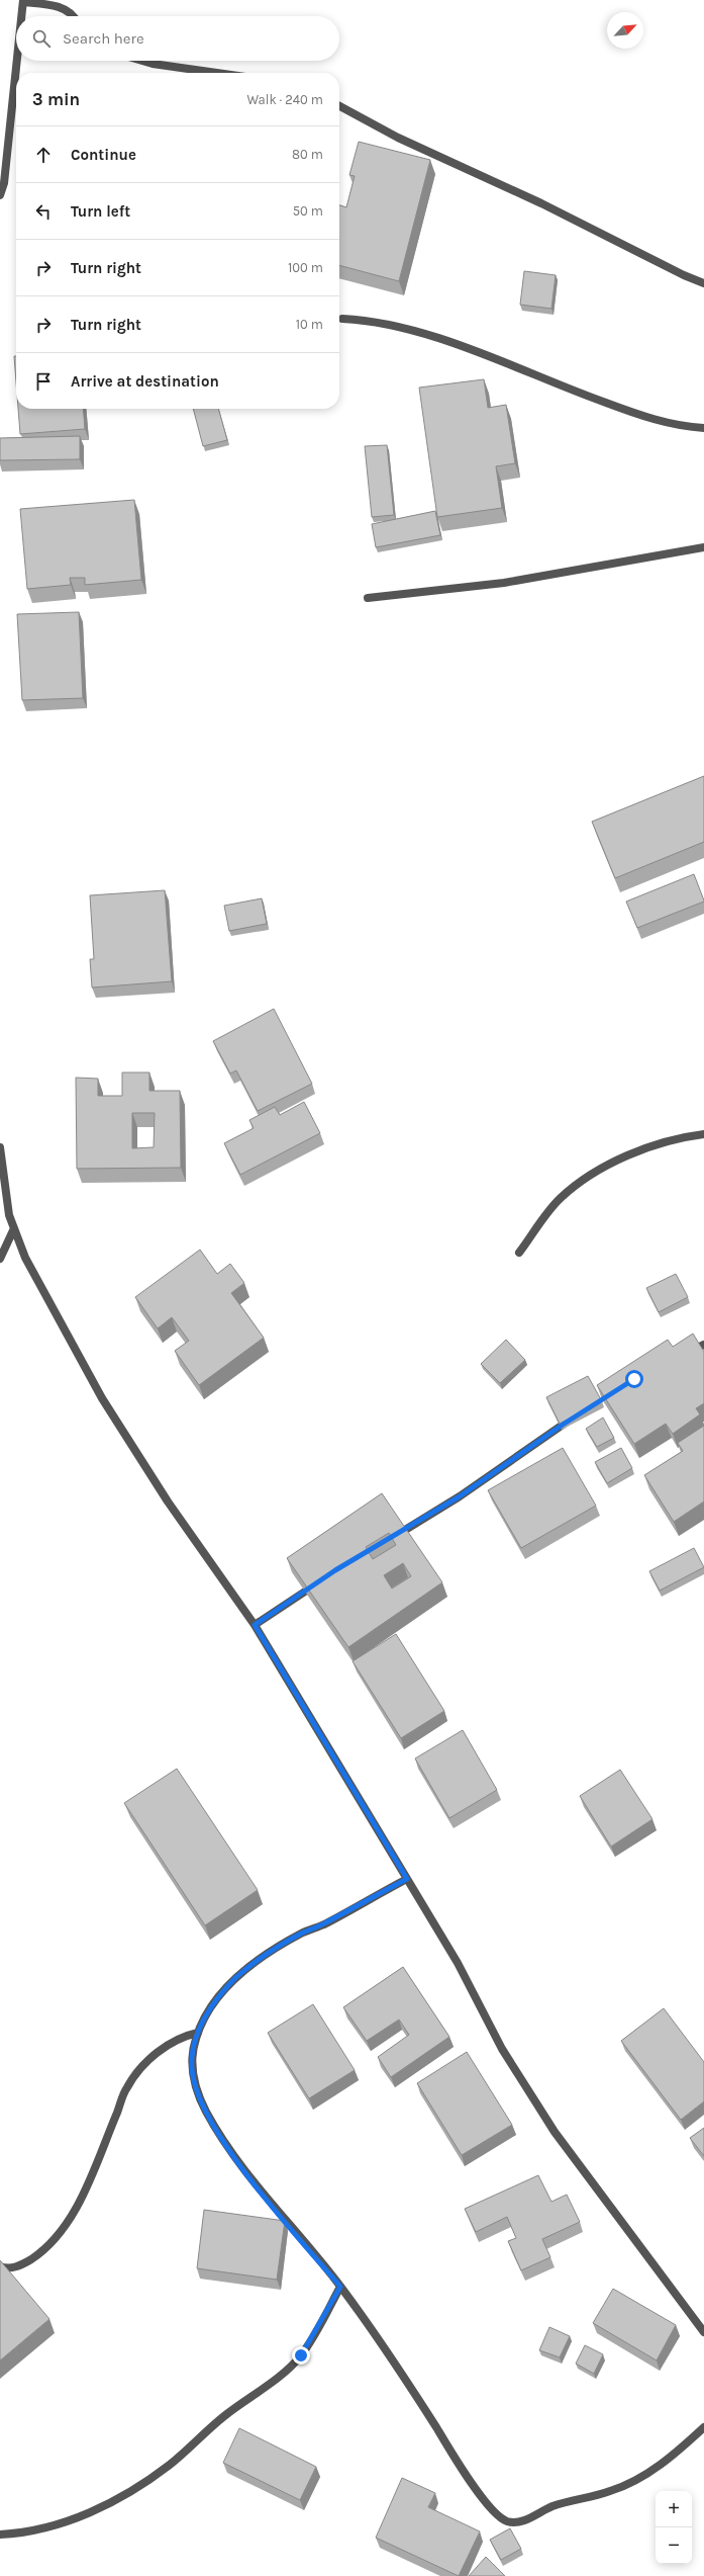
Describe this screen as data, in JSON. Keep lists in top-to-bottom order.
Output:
{
  "north": "top right",
  "page": {
    "search": "Search here",
    "heading": ["3 min", "Walk · 240 m"],
    "list": [
      ["Continue", "80 m"],
      ["Turn left", "50 m"],
      ["Turn right", "100 m"],
      ["Turn right", "10 m"],
      "Arrive at destination"
    ],
    "map_buttons": ["+", "−"]
  }
}
